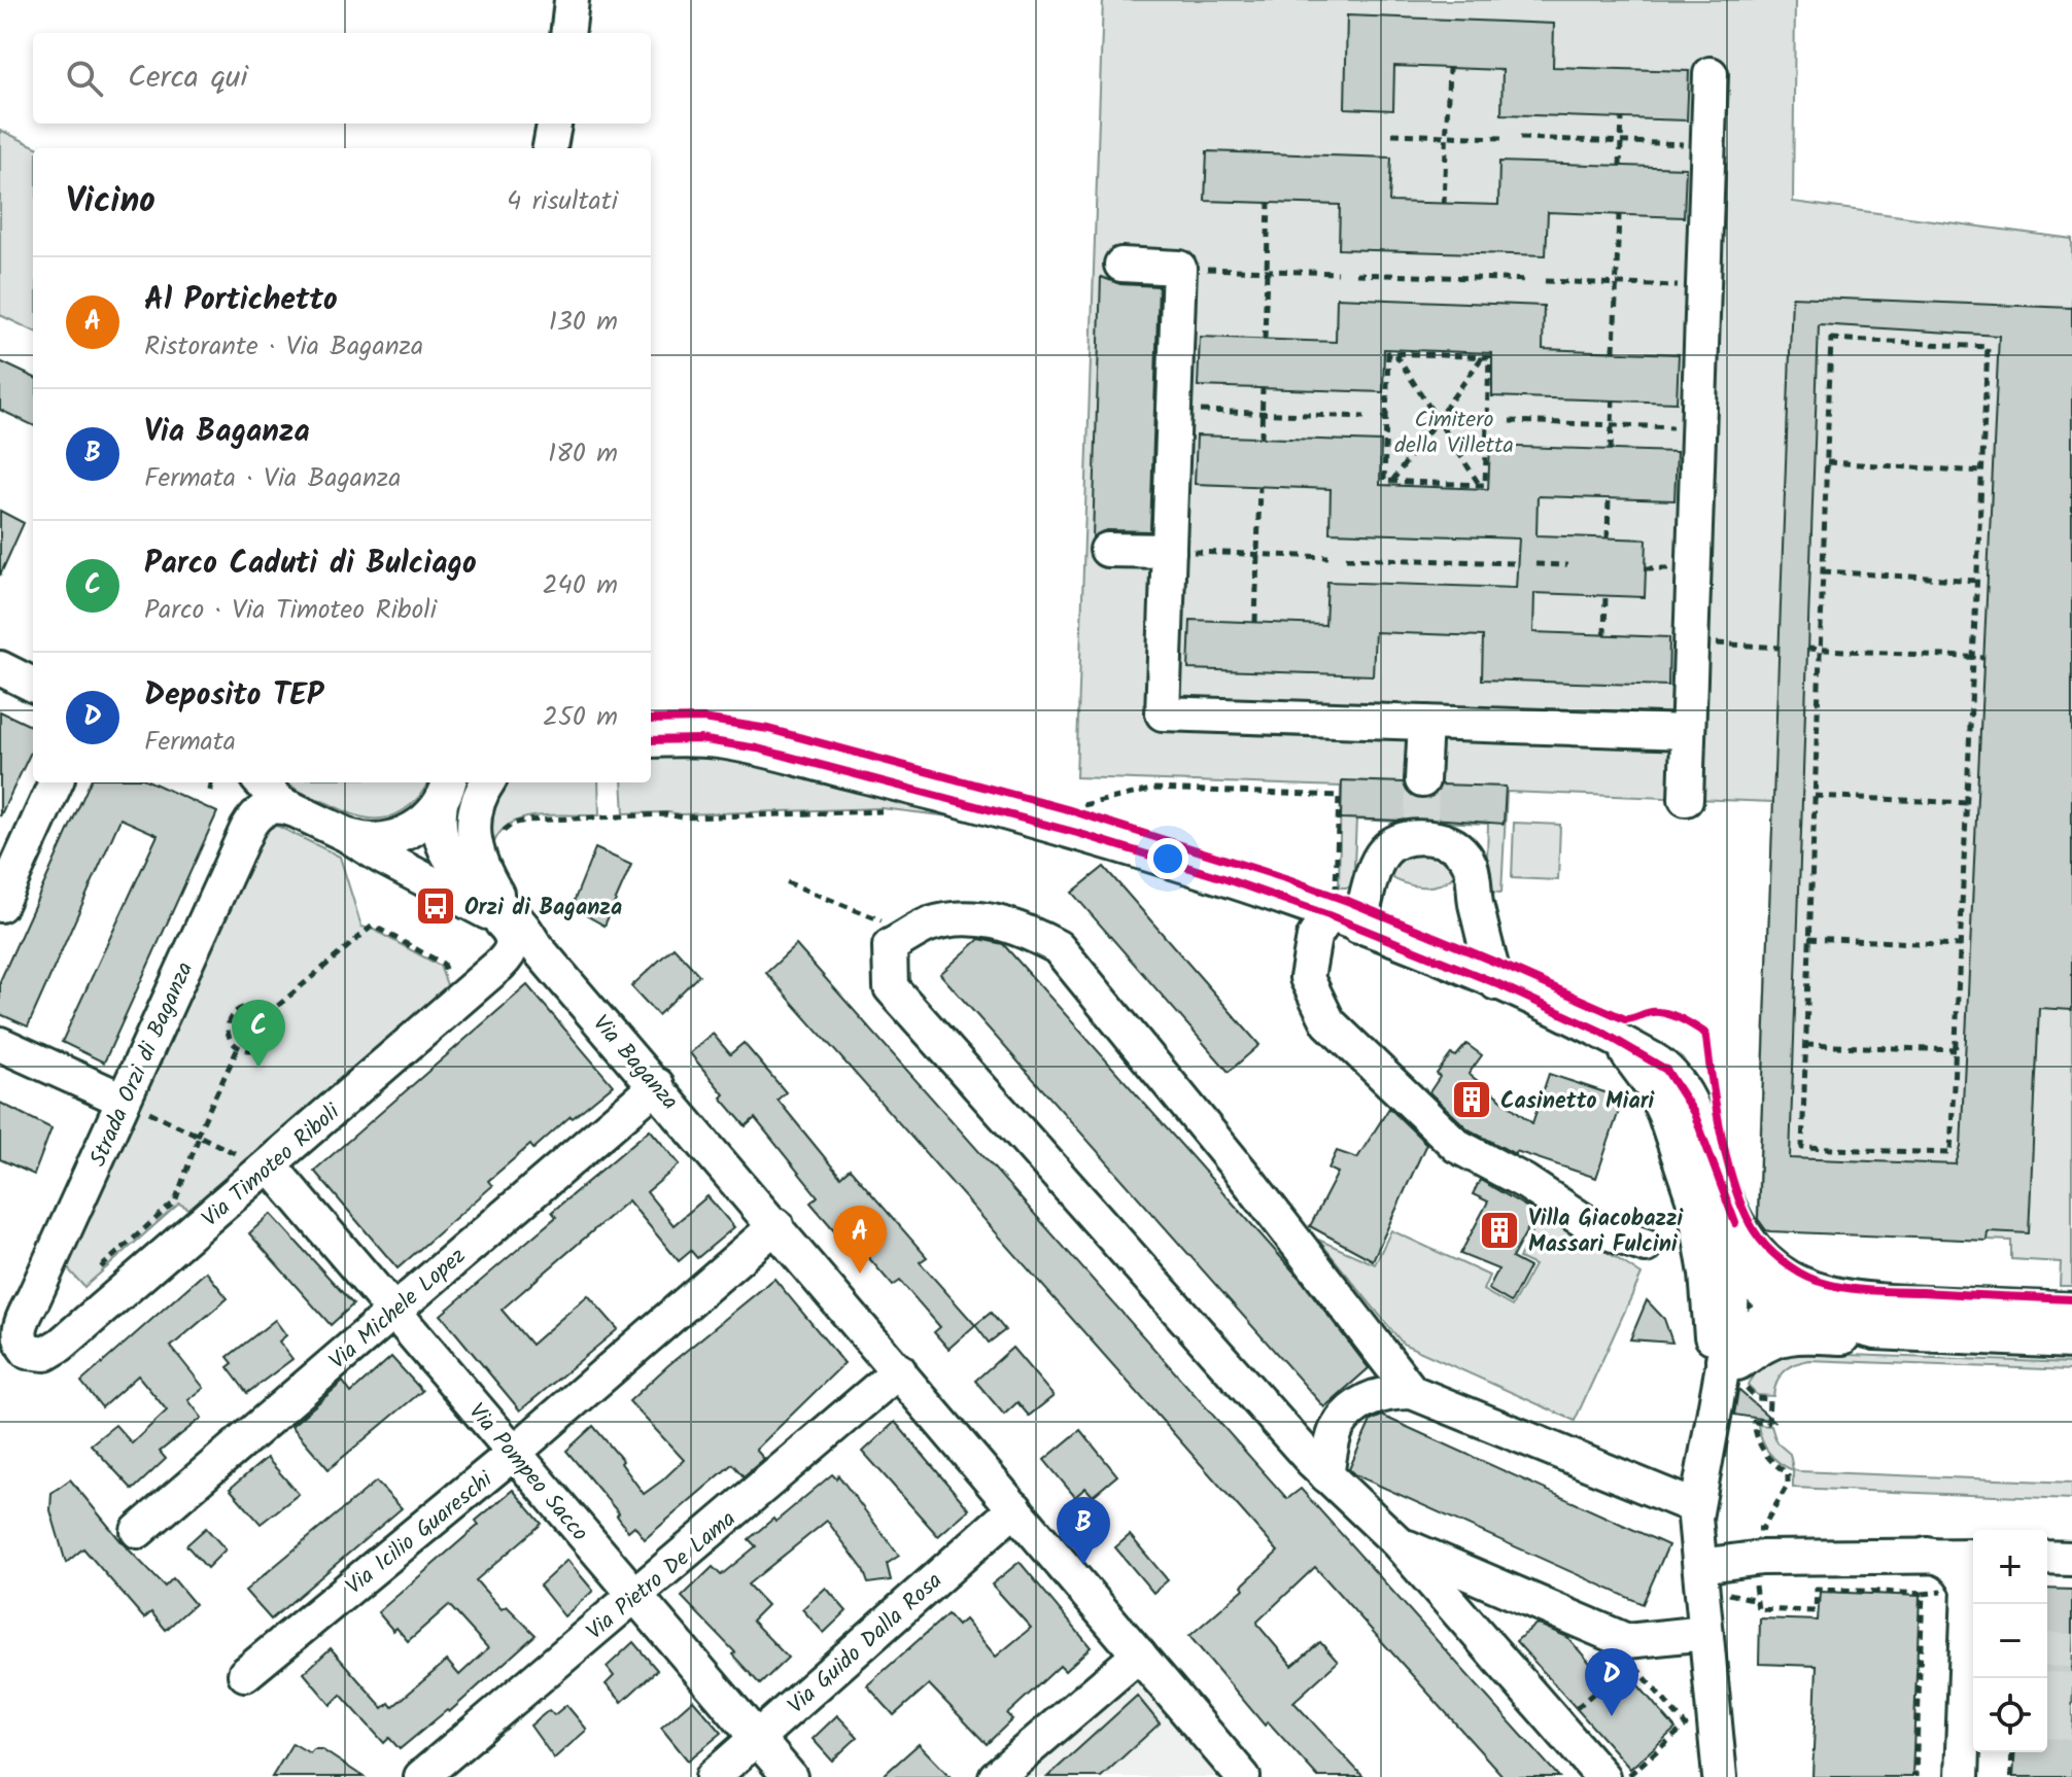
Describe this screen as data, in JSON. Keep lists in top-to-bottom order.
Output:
{
  "streets": {
    "street": [
      "Via Baganza",
      "Strada Orzi di Baganza",
      "Via Timoteo Riboli",
      "Via Michele Lopez",
      "Via Pompeo Sacco",
      "Via Icilio Guareschi",
      "Via Pietro De Lama",
      "Via Guido Dalla Rosa"
    ]
  },
  "crossings": [
    ["Via Baganza", "Via Timoteo Riboli"],
    ["Via Baganza", "Via Michele Lopez"],
    ["Via Baganza", "Via Icilio Guareschi"],
    ["Via Baganza", "Via Pietro De Lama"],
    ["Via Baganza", "Via Guido Dalla Rosa"],
    ["Strada Orzi di Baganza", "Via Timoteo Riboli"],
    ["Via Timoteo Riboli", "Via Pompeo Sacco"],
    ["Via Michele Lopez", "Via Pompeo Sacco"],
    ["Via Pompeo Sacco", "Via Icilio Guareschi"],
    ["Via Pompeo Sacco", "Via Pietro De Lama"],
    ["Via Pompeo Sacco", "Via Guido Dalla Rosa"]
  ],
  "parks": ["Cimitero della Villetta"],
  "places": {
    "bus stop": ["Orzi di Baganza"],
    "building": ["Casinetto Miari", "Villa Giacobazzi Massari Fulcini"]
  },
  "page": {
    "search": "Cerca qui",
    "heading": ["Vicino", "4 risultati"],
    "list": [
      {
        "mark": "A",
        "name": "Al Portichetto",
        "note": "Ristorante · Via Baganza",
        "value": "130 m"
      },
      {
        "mark": "B",
        "name": "Via Baganza",
        "note": "Fermata · Via Baganza",
        "value": "180 m"
      },
      {
        "mark": "C",
        "name": "Parco Caduti di Bulciago",
        "note": "Parco · Via Timoteo Riboli",
        "value": "240 m"
      },
      {
        "mark": "D",
        "name": "Deposito TEP",
        "note": "Fermata",
        "value": "250 m"
      }
    ],
    "pins": [
      "C",
      "A",
      "B",
      "D"
    ],
    "map_buttons": ["+", "−"]
  }
}
